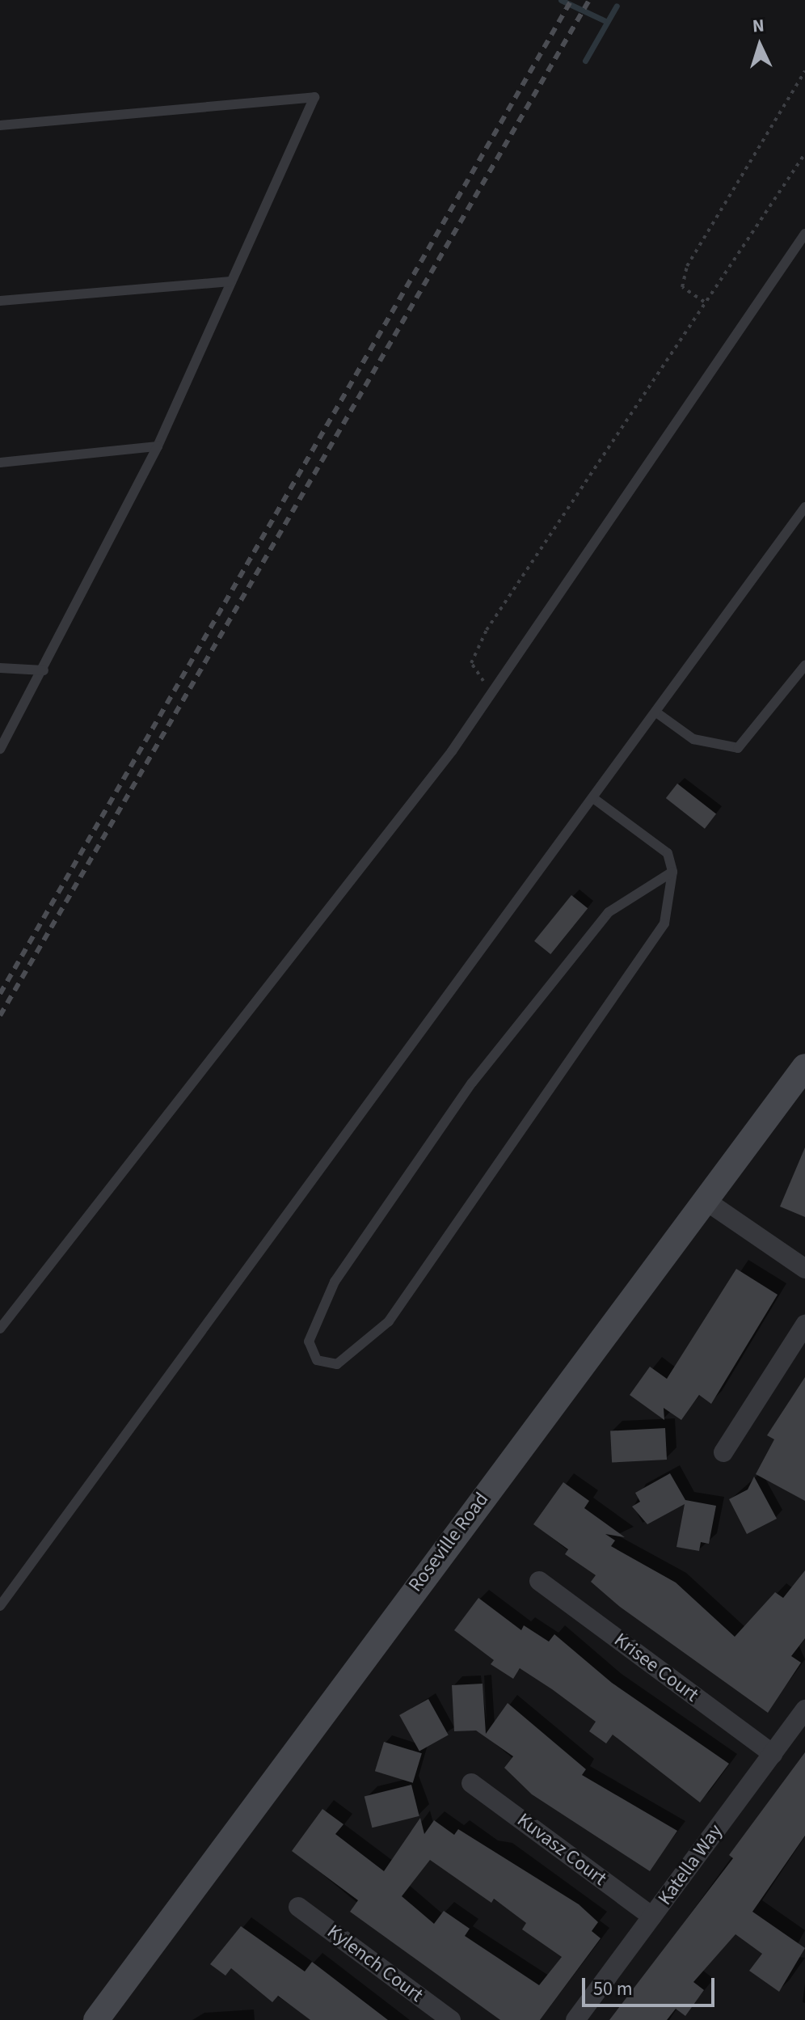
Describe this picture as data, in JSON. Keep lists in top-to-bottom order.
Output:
{
  "streets": {
    "main road": ["Roseville Road"],
    "street": [
      "Krisee Court",
      "Kuvasz Court",
      "Katella Way",
      "Kylench Court"
    ]
  },
  "crossings": [
    ["Krisee Court", "Katella Way"],
    ["Kuvasz Court", "Katella Way"]
  ],
  "scale_bar": "50 m",
  "north": "top"
}
